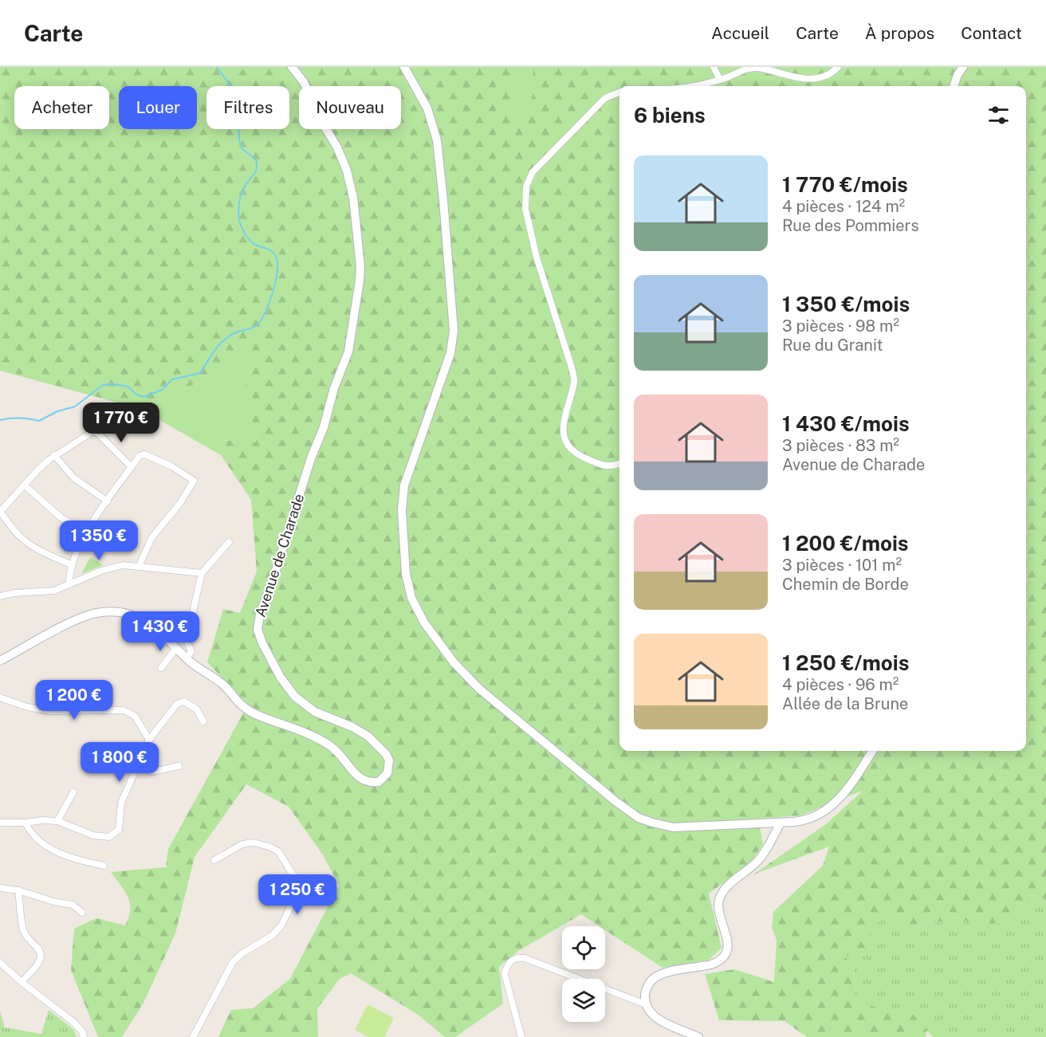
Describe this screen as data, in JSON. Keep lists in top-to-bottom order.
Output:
{
  "streets": {
    "street": ["Avenue de Charade"]
  },
  "page": {
    "header": "Carte",
    "nav": [
      "Accueil",
      "Carte",
      "À propos",
      "Contact"
    ],
    "chip": [
      "Acheter",
      "Louer",
      "Filtres",
      "Nouveau"
    ],
    "heading": "6 biens",
    "list": [
      {
        "name": "1 770 €/mois",
        "note": "4 pièces · 124 m² · Rue des Pommiers"
      },
      {
        "name": "1 350 €/mois",
        "note": "3 pièces · 98 m² · Rue du Granit"
      },
      {
        "name": "1 430 €/mois",
        "note": "3 pièces · 83 m² · Avenue de Charade"
      },
      {
        "name": "1 200 €/mois",
        "note": "3 pièces · 101 m² · Chemin de Borde"
      },
      {
        "name": "1 250 €/mois",
        "note": "4 pièces · 96 m² · Allée de la Brune"
      }
    ],
    "price": [
      "1 770 €",
      "1 350 €",
      "1 430 €",
      "1 200 €",
      "1 800 €",
      "1 250 €"
    ]
  }
}
